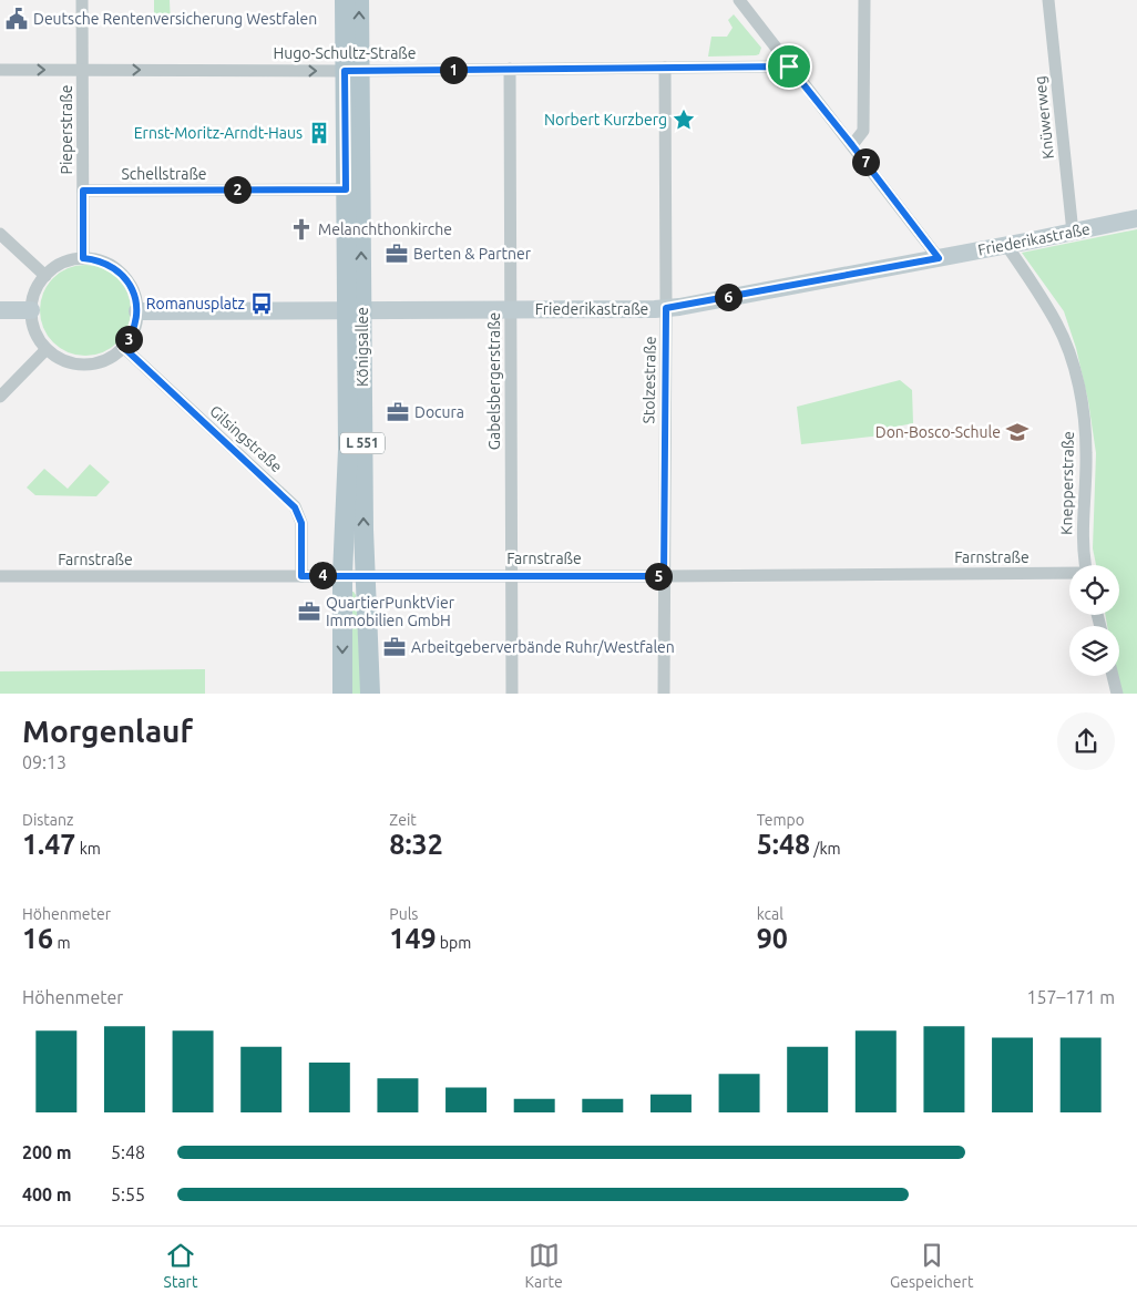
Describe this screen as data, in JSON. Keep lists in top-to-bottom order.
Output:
{
  "streets": {
    "main road": ["Königsallee", "L 551"],
    "street": [
      "Hugo-Schultz-Straße",
      "Knüwerweg",
      "Pieperstraße",
      "Schellstraße",
      "Friederikastraße",
      "Stolzestraße",
      "Gabelsbergerstraße",
      "Gilsingstraße",
      "Knepperstraße",
      "Farnstraße"
    ]
  },
  "crossings": [
    ["Hugo-Schultz-Straße", "Pieperstraße"],
    ["Hugo-Schultz-Straße", "Königsallee"],
    ["Hugo-Schultz-Straße", "Stolzestraße"],
    ["Hugo-Schultz-Straße", "Gabelsbergerstraße"],
    ["Knüwerweg", "Friederikastraße"],
    ["Pieperstraße", "Schellstraße"],
    ["Pieperstraße", "Friederikastraße"],
    ["Pieperstraße", "Gilsingstraße"],
    ["Schellstraße", "Königsallee"],
    ["Friederikastraße", "Königsallee"],
    ["Friederikastraße", "Stolzestraße"],
    ["Friederikastraße", "Gabelsbergerstraße"],
    ["Friederikastraße", "Gilsingstraße"],
    ["Friederikastraße", "Knepperstraße"],
    ["Königsallee", "Farnstraße"],
    ["Stolzestraße", "Farnstraße"],
    ["Gabelsbergerstraße", "Farnstraße"],
    ["Gilsingstraße", "Farnstraße"]
  ],
  "one_way": ["Hugo-Schultz-Straße"],
  "places": {
    "public building": ["Deutsche Rentenversicherung Westfalen"],
    "place": ["Norbert Kurzberg"],
    "building": ["Ernst-Moritz-Arndt-Haus"],
    "church": ["Melanchthonkirche"],
    "office": [
      "Berten & Partner",
      "Docura",
      "QuartierPunktVier Immobilien GmbH",
      "Arbeitgeberverbände Ruhr/Westfalen"
    ],
    "bus stop": ["Romanusplatz"],
    "school or university": ["Don-Bosco-Schule"]
  },
  "page": {
    "pins": [
      "1",
      "7",
      "2",
      "6",
      "3",
      "4",
      "5"
    ],
    "heading": ["Morgenlauf", "09:13"],
    "stats": [
      ["Distanz", "1.47 km"],
      ["Zeit", "8:32"],
      ["Tempo", "5:48 /km"],
      ["Höhenmeter", "16 m"],
      ["Puls", "149 bpm"],
      ["kcal", "90"]
    ],
    "chart": ["Höhenmeter", "157–171 m"],
    "list": [
      {
        "name": "200 m",
        "note": "5:48"
      },
      {
        "name": "400 m",
        "note": "5:55"
      }
    ],
    "tabs": ["Start", "Karte", "Gespeichert"]
  }
}
